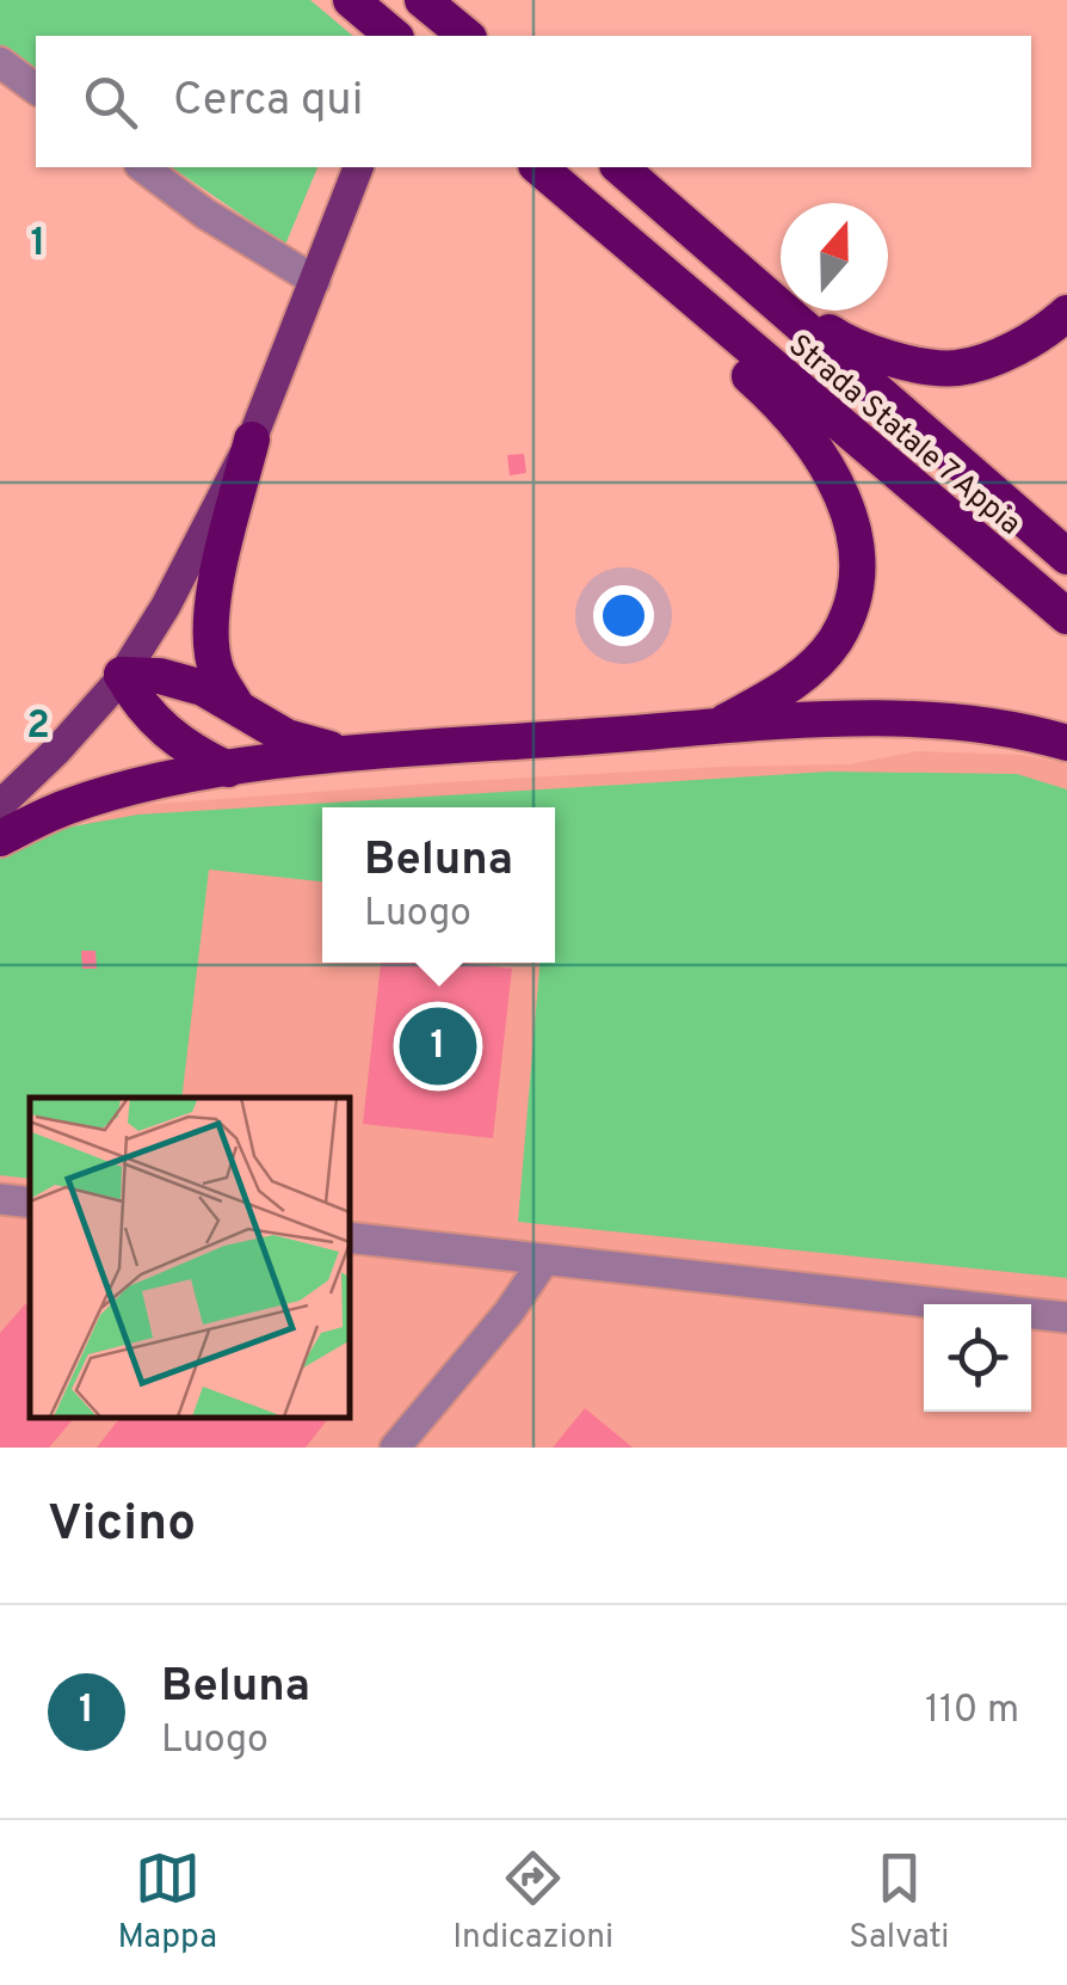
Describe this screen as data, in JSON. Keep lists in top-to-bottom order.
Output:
{
  "streets": {
    "highway": ["Strada Statale 7 Appia"]
  },
  "north": "top",
  "page": {
    "search": "Cerca qui",
    "popup": ["Beluna", "Luogo"],
    "pins": "1",
    "heading": "Vicino",
    "list": [
      {
        "mark": "1",
        "name": "Beluna",
        "note": "Luogo",
        "value": "110 m"
      }
    ],
    "nav": ["Mappa", "Indicazioni", "Salvati"]
  },
  "grid": {
    "rows": ["1", "2"]
  }
}
